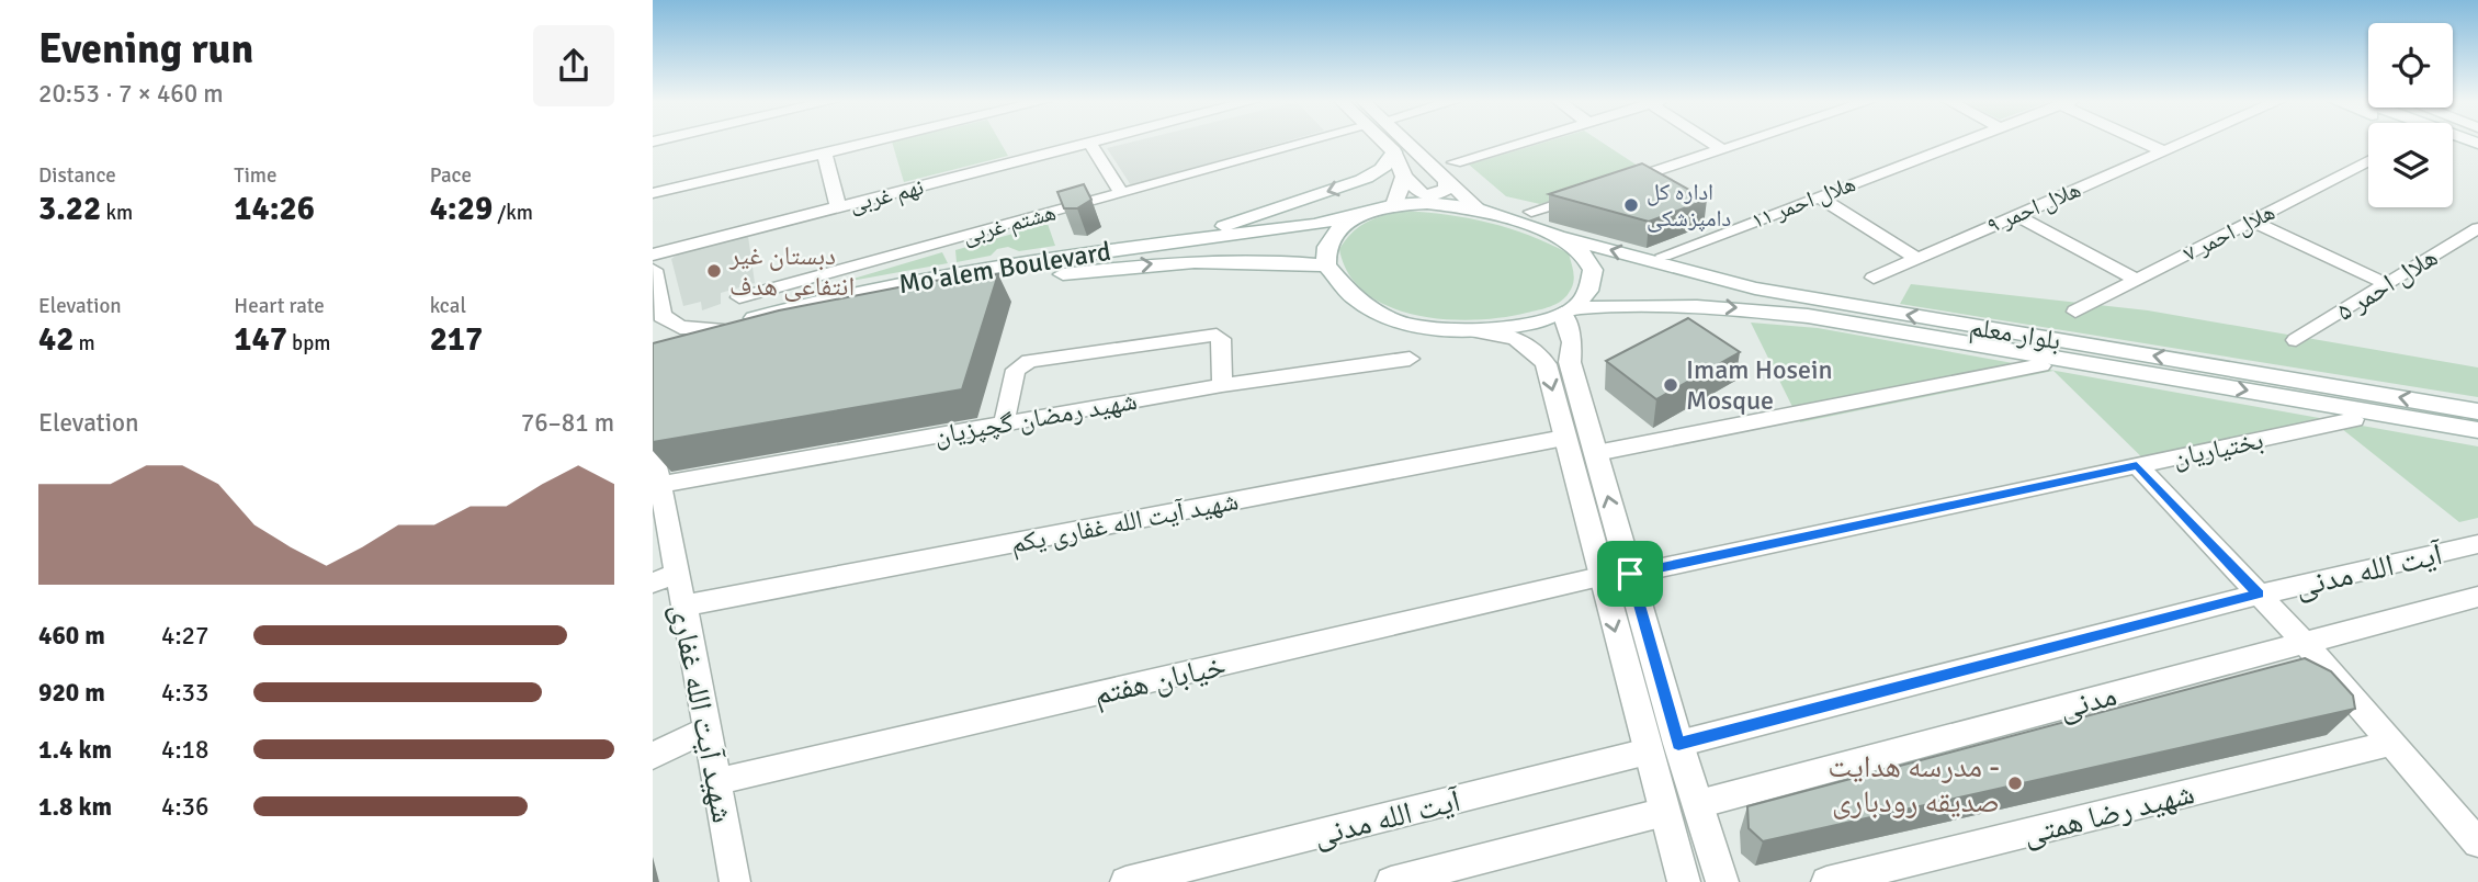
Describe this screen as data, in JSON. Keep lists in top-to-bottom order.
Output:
{
  "streets": {
    "main road": ["Mo'alem Boulevard", "بلوار معلم"],
    "street": [
      "نهم غربی",
      "هلال احمر ۱۱",
      "هلال احمر ۹",
      "هشتم غربی",
      "هلال احمر ۷",
      "هلال احمر ۵",
      "شهید رمضان گچپزیان",
      "بختیاریان",
      "شهید آیت الله غفاری یکم",
      "آیت الله مدنی",
      "خیابان هفتم",
      "مدنی",
      "شهید آیت الله غفاری",
      "شهید رضا همتی"
    ]
  },
  "crossings": [
    ["Mo'alem Boulevard", "بلوار معلم"],
    ["شهید رمضان گچپزیان", "شهید آیت الله غفاری"],
    ["شهید آیت الله غفاری یکم", "شهید آیت الله غفاری"],
    ["خیابان هفتم", "شهید آیت الله غفاری"]
  ],
  "places": [
    "اداره کل دامپزشکی",
    "دبستان غیر انتفاعی هدف",
    "Imam Hosein Mosque",
    "مدرسه هدایت - صدیقه رودباری"
  ],
  "page": {
    "heading": ["Evening run", "20:53 · 7 × 460 m"],
    "stats": [
      ["Distance", "3.22 km"],
      ["Time", "14:26"],
      ["Pace", "4:29 /km"],
      ["Elevation", "42 m"],
      ["Heart rate", "147 bpm"],
      ["kcal", "217"]
    ],
    "chart": ["Elevation", "76–81 m"],
    "list": [
      {
        "name": "460 m",
        "note": "4:27"
      },
      {
        "name": "920 m",
        "note": "4:33"
      },
      {
        "name": "1.4 km",
        "note": "4:18"
      },
      {
        "name": "1.8 km",
        "note": "4:36"
      }
    ]
  }
}
